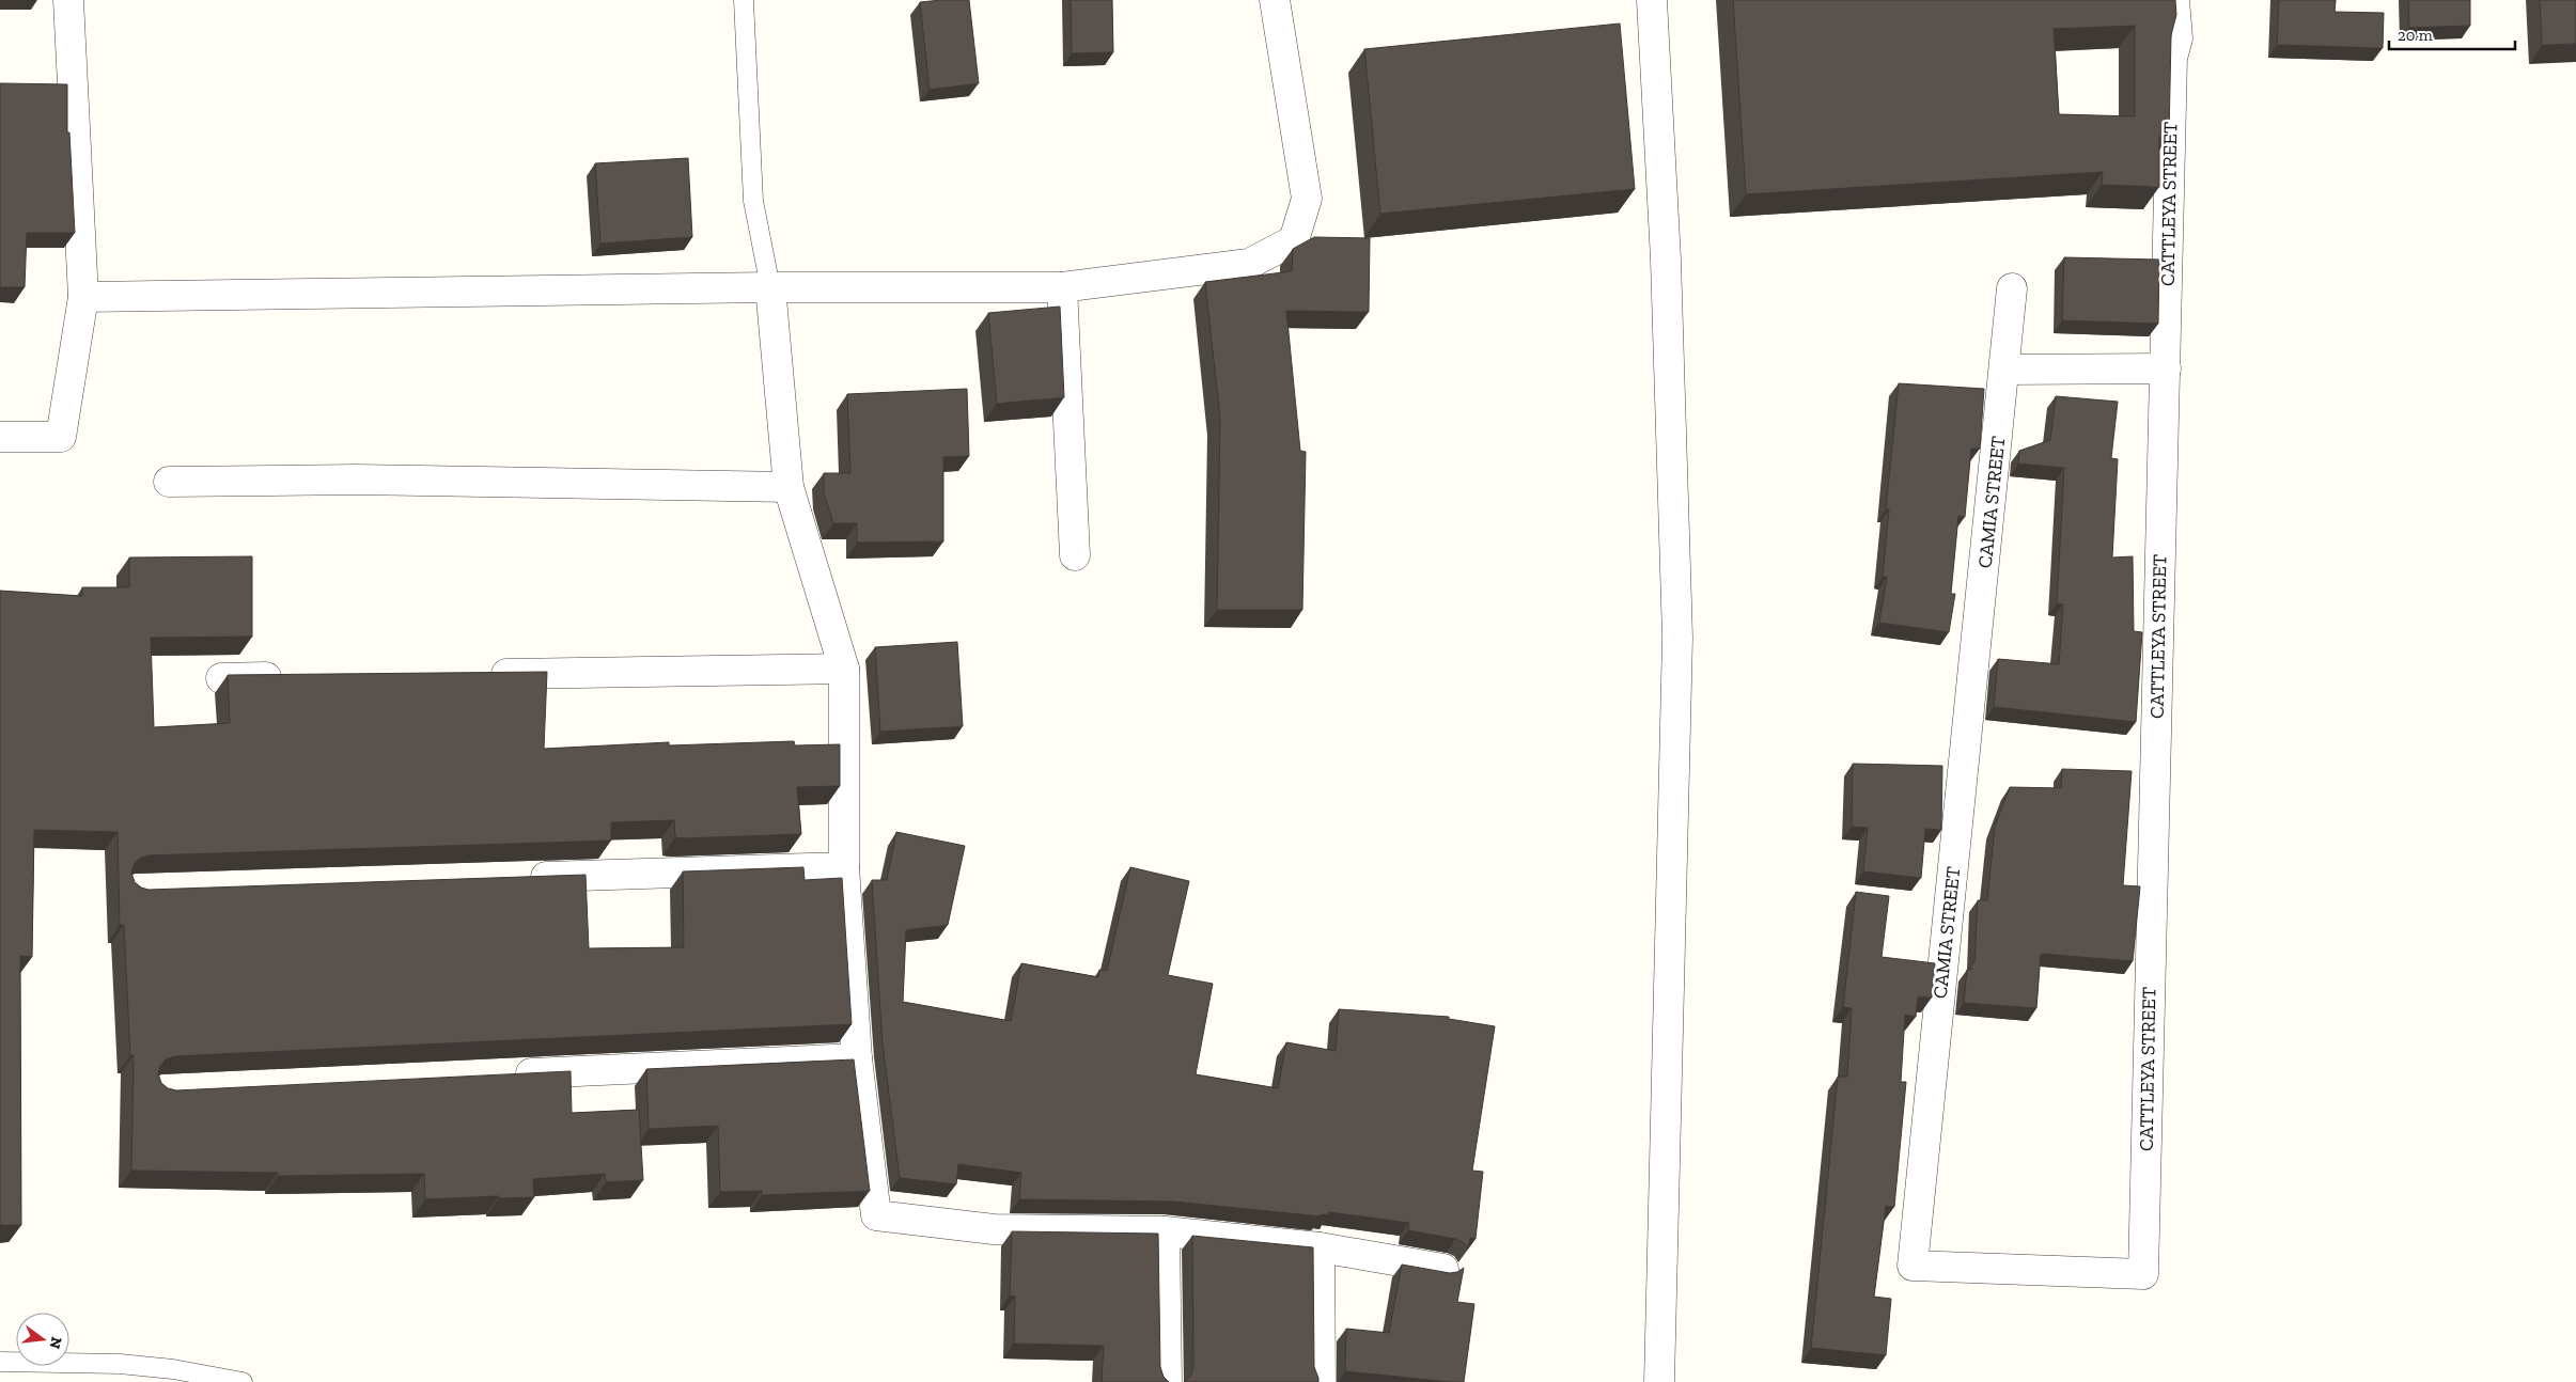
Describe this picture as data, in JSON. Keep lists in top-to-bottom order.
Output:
{
  "streets": {
    "street": ["CATTLEYA STREET", "CAMIA STREET"]
  },
  "crossings": [
    ["CATTLEYA STREET", "CAMIA STREET"]
  ],
  "scale_bar": "20 m",
  "north": "right"
}
